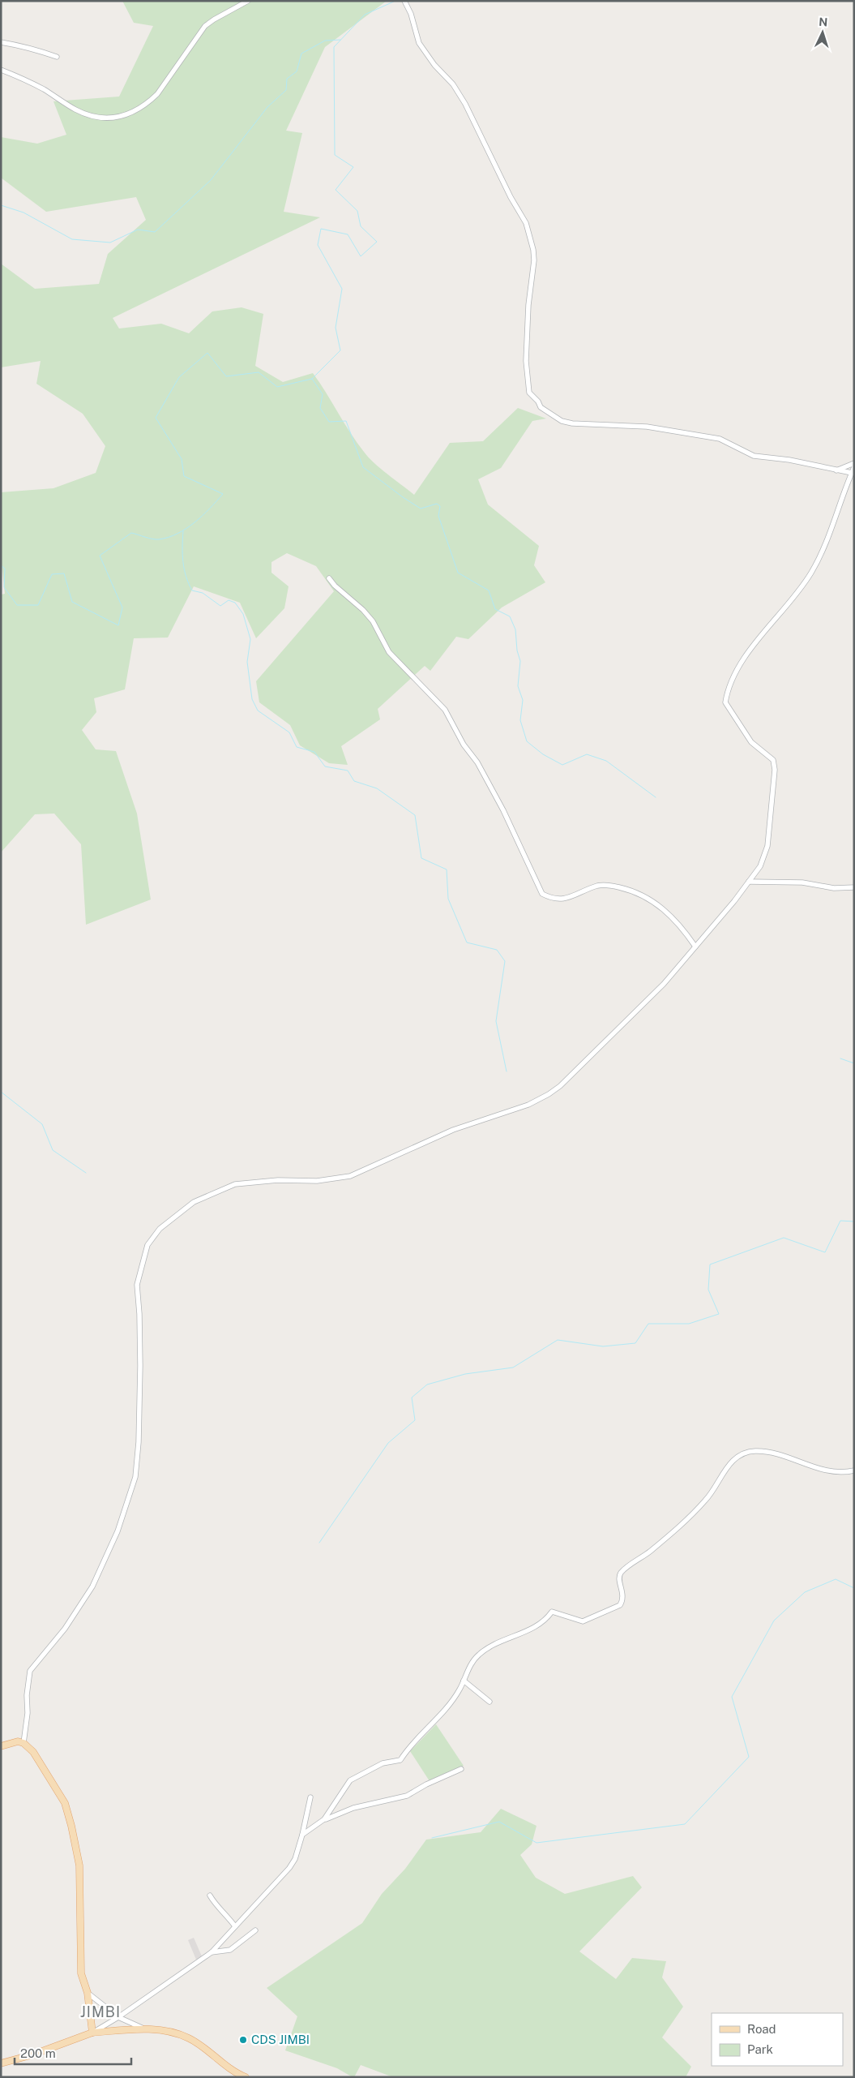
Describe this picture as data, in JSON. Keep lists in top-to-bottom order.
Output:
{
  "districts": ["JIMBI"],
  "places": ["CDS JIMBI"],
  "legend": ["Road", "Park"],
  "scale_bar": "200 m",
  "north": "top"
}
